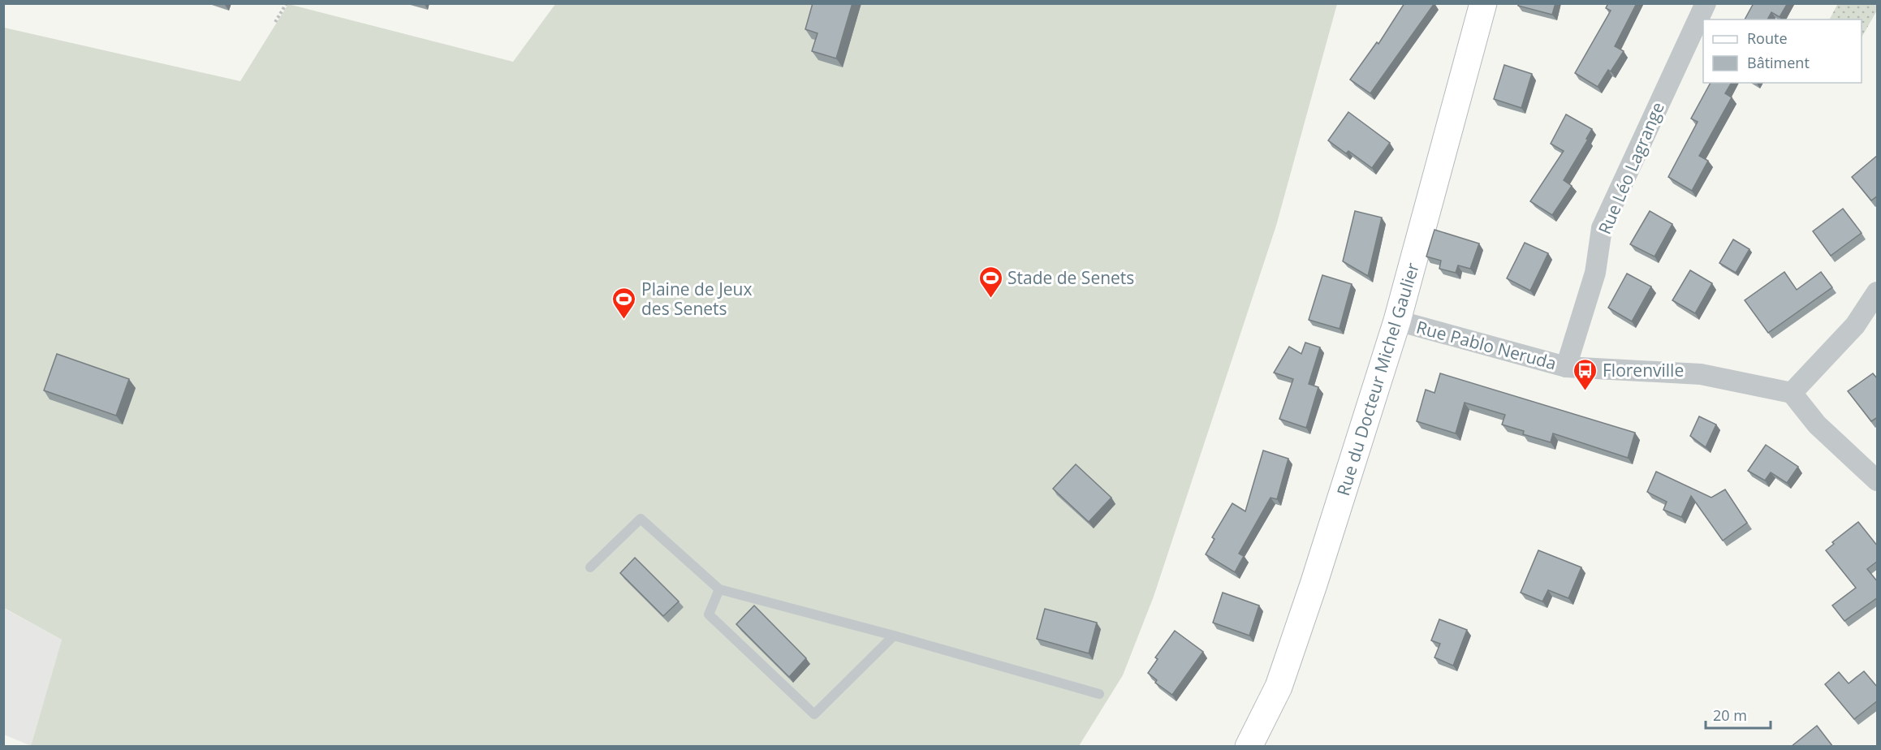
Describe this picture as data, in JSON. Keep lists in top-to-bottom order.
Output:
{
  "streets": {
    "street": ["Rue Léo Lagrange", "Rue Pablo Neruda", "Rue du Docteur Michel Gaulier"]
  },
  "crossings": [
    ["Rue Léo Lagrange", "Rue Pablo Neruda"],
    ["Rue Pablo Neruda", "Rue du Docteur Michel Gaulier"]
  ],
  "places": {
    "sports": ["Stade de Senets", "Plaine de Jeux des Senets"],
    "bus stop": ["Florenville"]
  },
  "legend": ["Route", "Bâtiment"],
  "scale_bar": "20 m"
}
